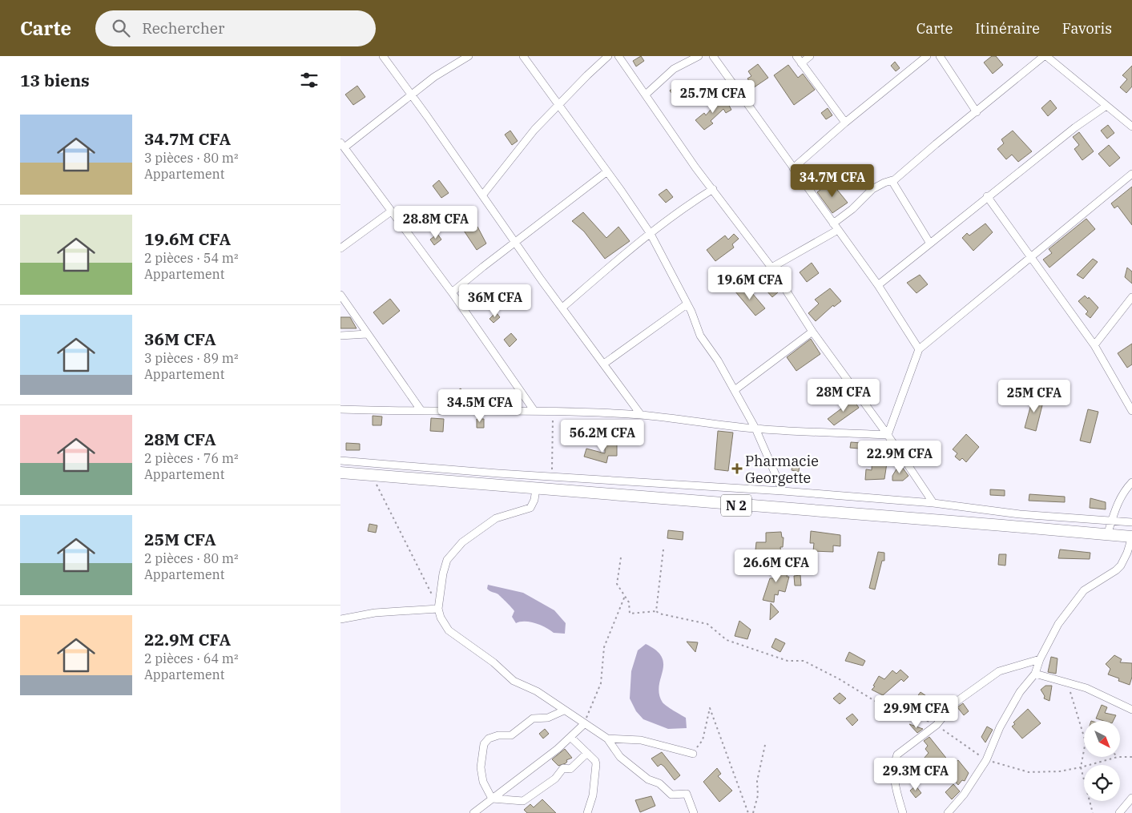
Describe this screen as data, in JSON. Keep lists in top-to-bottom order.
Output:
{
  "streets": {
    "main road": ["N 2"]
  },
  "places": {
    "health": ["Pharmacie Georgette"]
  },
  "north": "bottom right",
  "page": {
    "header": "Carte",
    "search": "Rechercher",
    "nav": ["Carte", "Itinéraire", "Favoris"],
    "heading": "13 biens",
    "price": [
      "25.7M CFA",
      "34.7M CFA",
      "28.8M CFA",
      "19.6M CFA",
      "36M CFA",
      "28M CFA",
      "25M CFA",
      "34.5M CFA",
      "56.2M CFA",
      "22.9M CFA",
      "26.6M CFA",
      "29.9M CFA",
      "29.3M CFA"
    ],
    "list": [
      {
        "name": "34.7M CFA",
        "note": "3 pièces · 80 m² · Appartement"
      },
      {
        "name": "19.6M CFA",
        "note": "2 pièces · 54 m² · Appartement"
      },
      {
        "name": "36M CFA",
        "note": "3 pièces · 89 m² · Appartement"
      },
      {
        "name": "28M CFA",
        "note": "2 pièces · 76 m² · Appartement"
      },
      {
        "name": "25M CFA",
        "note": "2 pièces · 80 m² · Appartement"
      },
      {
        "name": "22.9M CFA",
        "note": "2 pièces · 64 m² · Appartement"
      }
    ]
  }
}
